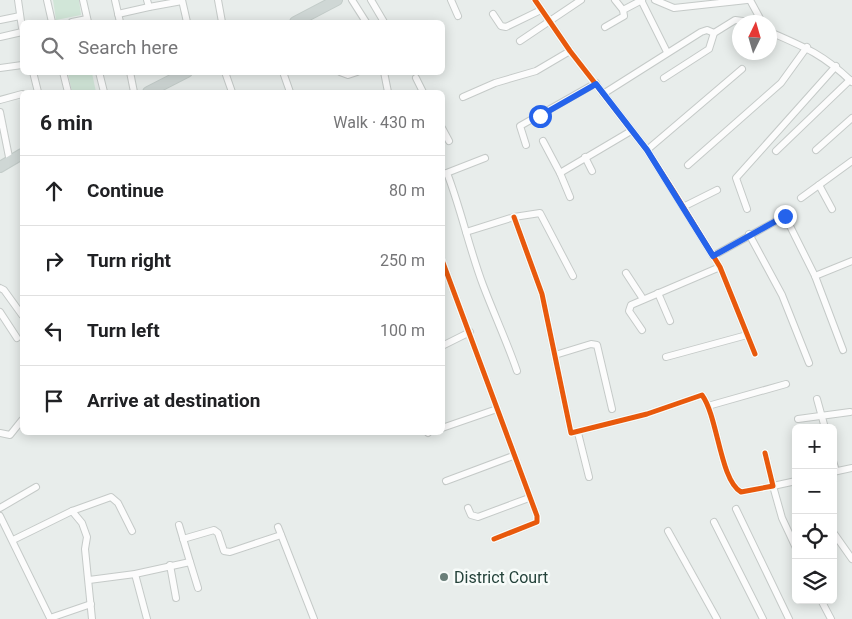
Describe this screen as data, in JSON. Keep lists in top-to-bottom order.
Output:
{
  "places": ["District Court"],
  "north": "top",
  "page": {
    "search": "Search here",
    "heading": ["6 min", "Walk · 430 m"],
    "list": [
      ["Continue", "80 m"],
      ["Turn right", "250 m"],
      ["Turn left", "100 m"],
      "Arrive at destination"
    ],
    "map_buttons": ["+", "−"]
  }
}
